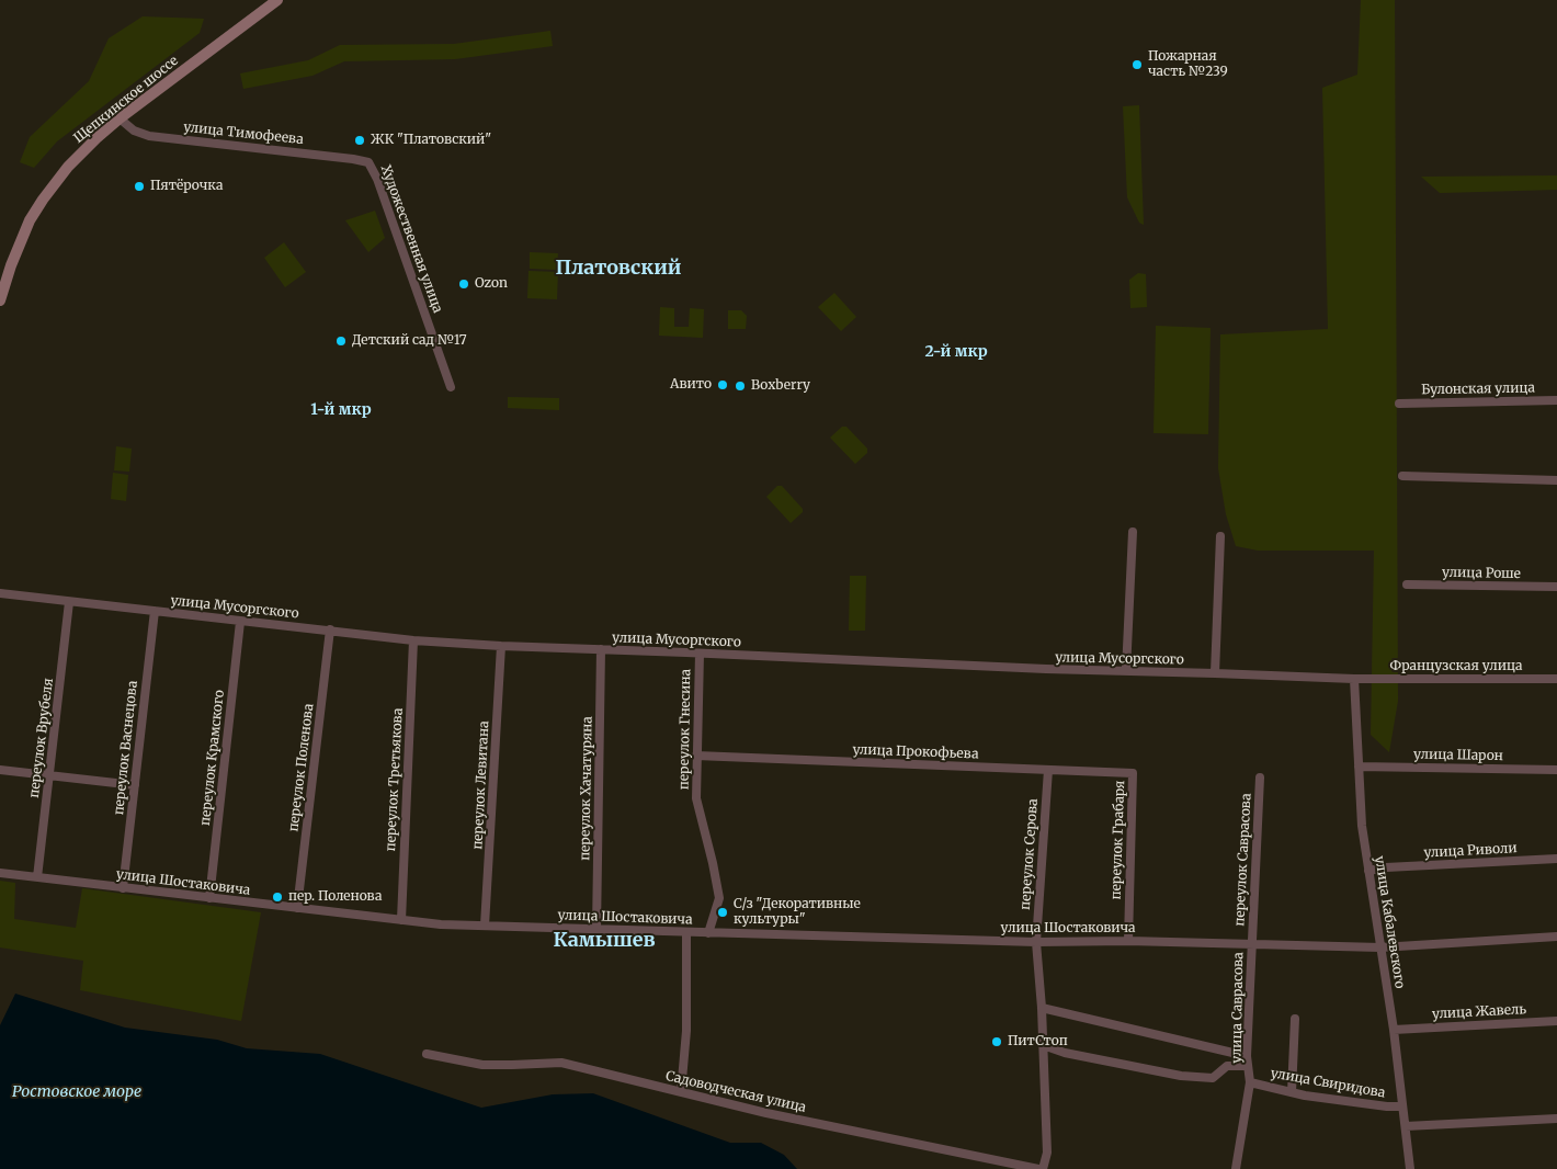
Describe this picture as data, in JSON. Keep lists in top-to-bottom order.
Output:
{
  "streets": {
    "main road": ["Щепкинское шоссе"],
    "street": [
      "улица Тимофеева",
      "Художественная улица",
      "Булонская улица",
      "улица Роше",
      "улица Мусоргского",
      "Французская улица",
      "переулок Гнесина",
      "переулок Врубеля",
      "переулок Васнецова",
      "улица Прокофьева",
      "улица Шарон",
      "переулок Крамского",
      "переулок Поленова",
      "переулок Третьякова",
      "переулок Левитана",
      "переулок Хачатуряна",
      "переулок Грабаря",
      "улица Риволи",
      "переулок Серова",
      "переулок Саврасова",
      "улица Шостаковича",
      "улица Кабалевского",
      "улица Саврасова",
      "улица Жавель",
      "улица Свиридова",
      "Садоводческая улица"
    ]
  },
  "crossings": [
    ["Щепкинское шоссе", "улица Тимофеева"],
    ["улица Тимофеева", "Художественная улица"],
    ["улица Мусоргского", "Французская улица"],
    ["улица Мусоргского", "переулок Гнесина"],
    ["улица Мусоргского", "переулок Врубеля"],
    ["улица Мусоргского", "переулок Васнецова"],
    ["улица Мусоргского", "переулок Крамского"],
    ["улица Мусоргского", "переулок Поленова"],
    ["улица Мусоргского", "переулок Третьякова"],
    ["улица Мусоргского", "переулок Левитана"],
    ["улица Мусоргского", "переулок Хачатуряна"],
    ["улица Мусоргского", "улица Кабалевского"],
    ["Французская улица", "улица Кабалевского"],
    ["переулок Гнесина", "улица Прокофьева"],
    ["переулок Гнесина", "улица Шостаковича"],
    ["переулок Врубеля", "улица Шостаковича"],
    ["переулок Васнецова", "улица Шостаковича"],
    ["улица Прокофьева", "переулок Грабаря"],
    ["улица Прокофьева", "переулок Серова"],
    ["улица Шарон", "улица Кабалевского"],
    ["переулок Крамского", "улица Шостаковича"],
    ["переулок Поленова", "улица Шостаковича"],
    ["переулок Третьякова", "улица Шостаковича"],
    ["переулок Левитана", "улица Шостаковича"],
    ["переулок Хачатуряна", "улица Шостаковича"],
    ["переулок Грабаря", "улица Шостаковича"],
    ["улица Риволи", "улица Кабалевского"],
    ["переулок Серова", "улица Шостаковича"],
    ["переулок Саврасова", "улица Шостаковича"],
    ["переулок Саврасова", "улица Саврасова"],
    ["улица Шостаковича", "улица Кабалевского"],
    ["улица Шостаковича", "улица Саврасова"],
    ["улица Кабалевского", "улица Жавель"],
    ["улица Кабалевского", "улица Свиридова"],
    ["улица Саврасова", "улица Свиридова"]
  ],
  "districts": [
    "Платовский",
    "2-й мкр",
    "1-й мкр",
    "Камышев"
  ],
  "water": ["Ростовское море"],
  "places": [
    "Пожарная часть №239",
    "ЖК \"Платовский\"",
    "Пятёрочка",
    "Ozon",
    "Детский сад №17",
    "Авито",
    "Boxberry",
    "пер. Поленова",
    "С/з \"Декоративные культуры\"",
    "ПитСтоп"
  ]
}
